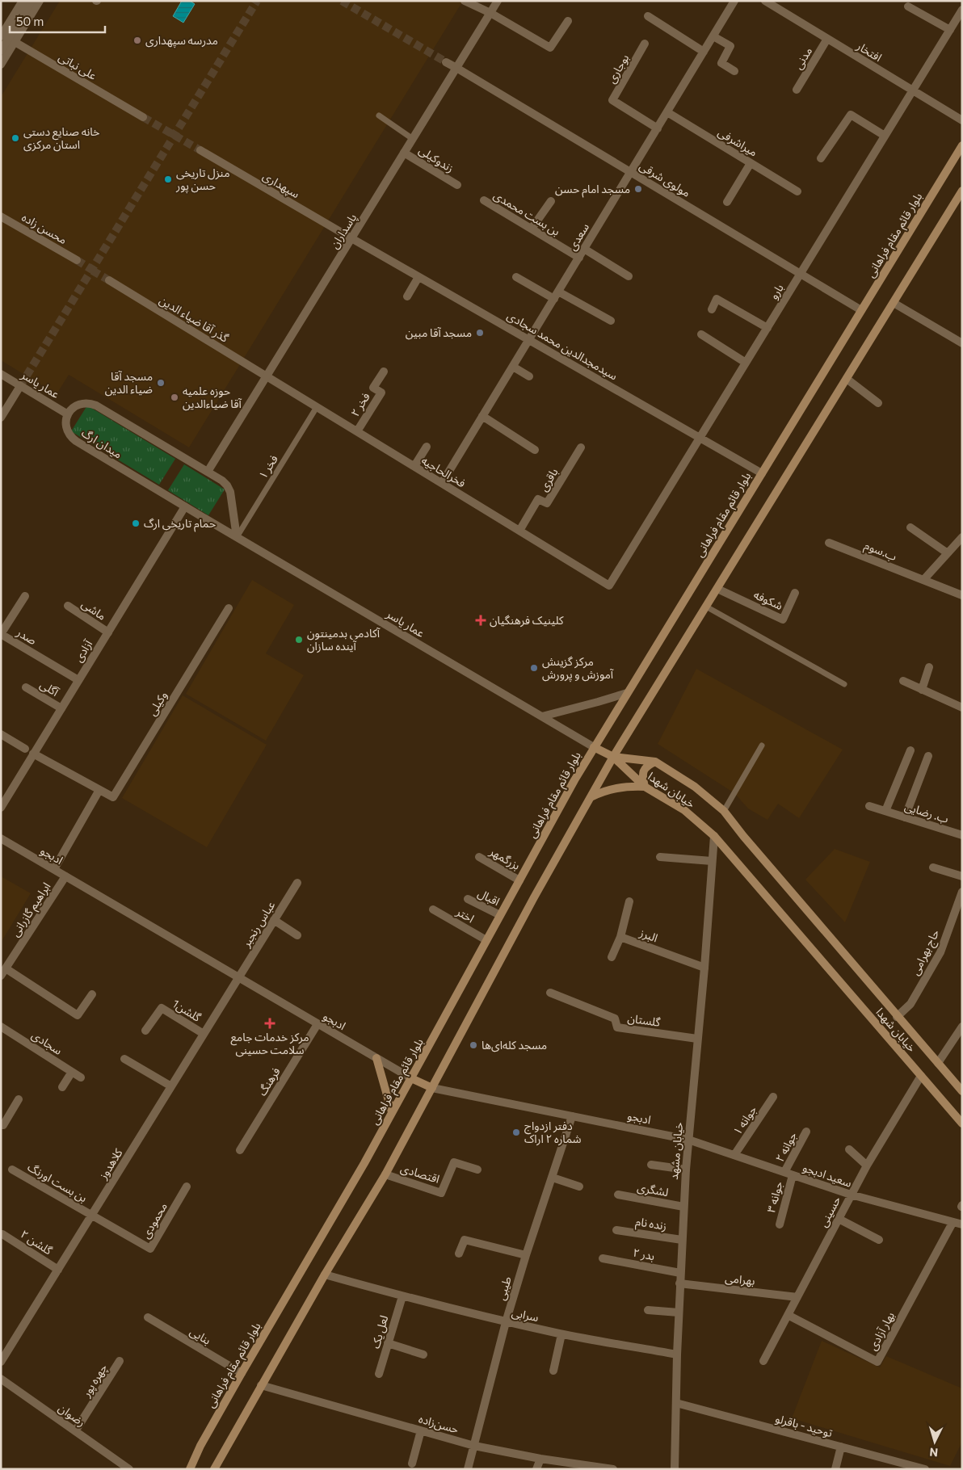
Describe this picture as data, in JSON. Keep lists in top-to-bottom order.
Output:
{
  "streets": {
    "main road": ["بلوار قائم مقام فراهانی", "خیابان شهدا", "ادبجو"],
    "street": [
      "افتخار",
      "مدنی",
      "علی نباتی",
      "بوجاری",
      "میراشرفی",
      "زندوکیلی",
      "مولوی شرقی",
      "سپهداری",
      "بن بست محمدی",
      "محسن زاده",
      "پاسداران",
      "سعدی",
      "بارو",
      "گذر آقا ضیاء الدین",
      "سیدمجدالدین محمد سجادی",
      "عمار یاسر",
      "فخر ۲",
      "میدان ارگ",
      "فخرالحاجیه",
      "باقری",
      "ب.سوم",
      "شکوفه",
      "ماشی",
      "صدر",
      "آزادی",
      "آگلی",
      "وکیلی",
      "ب. رضایی",
      "بزرگمهر",
      "اقبال",
      "ابراهیم گازرانی",
      "اختر",
      "عباس رنجبر",
      "البرز",
      "حاج بهرامی",
      "گلشن1",
      "گلستان",
      "سجادی",
      "فرهنگ",
      "جوانه ۱",
      "جوانه ۲",
      "خیابان مشهد",
      "کلاهدوز",
      "اقتصادی",
      "سعید ادبجو",
      "بن بست اورنگ",
      "لشگری",
      "جوانه ۳",
      "حسینی",
      "محمودی",
      "زنده نام",
      "گلشن ۲",
      "بدر ۲",
      "بهرامی",
      "طیبی",
      "سرابی",
      "بهار آزادی",
      "لعل یک",
      "بنایی",
      "چهره پور",
      "رضوان",
      "حسن‌زاده",
      "توحید - باقرلو"
    ],
    "lane": ["فخر ۱"]
  },
  "crossings": [
    ["افتخار", "مدنی"],
    ["افتخار", "بارو"],
    ["بوجاری", "سعدی"],
    ["میراشرفی", "سعدی"],
    ["زندوکیلی", "پاسداران"],
    ["مولوی شرقی", "پاسداران"],
    ["مولوی شرقی", "بلوار قائم مقام فراهانی"],
    ["مولوی شرقی", "سعدی"],
    ["مولوی شرقی", "بارو"],
    ["سپهداری", "پاسداران"],
    ["سپهداری", "سیدمجدالدین محمد سجادی"],
    ["بن بست محمدی", "سعدی"],
    ["پاسداران", "گذر آقا ضیاء الدین"],
    ["پاسداران", "سیدمجدالدین محمد سجادی"],
    ["پاسداران", "فخرالحاجیه"],
    ["بلوار قائم مقام فراهانی", "سیدمجدالدین محمد سجادی"],
    ["بلوار قائم مقام فراهانی", "عمار یاسر"],
    ["بلوار قائم مقام فراهانی", "ادبجو"],
    ["بلوار قائم مقام فراهانی", "بزرگمهر"],
    ["بلوار قائم مقام فراهانی", "اقبال"],
    ["بلوار قائم مقام فراهانی", "اختر"],
    ["بلوار قائم مقام فراهانی", "بنایی"],
    ["سعدی", "سیدمجدالدین محمد سجادی"],
    ["سعدی", "فخرالحاجیه"],
    ["بارو", "سیدمجدالدین محمد سجادی"],
    ["بارو", "فخرالحاجیه"],
    ["گذر آقا ضیاء الدین", "فخرالحاجیه"],
    ["عمار یاسر", "میدان ارگ"],
    ["عمار یاسر", "فخر ۱"],
    ["فخر ۲", "فخرالحاجیه"],
    ["میدان ارگ", "آزادی"],
    ["فخر ۱", "فخرالحاجیه"],
    ["فخرالحاجیه", "باقری"],
    ["ماشی", "آزادی"],
    ["صدر", "آزادی"],
    ["آزادی", "آگلی"],
    ["آزادی", "وکیلی"],
    ["خیابان شهدا", "حاج بهرامی"],
    ["خیابان شهدا", "خیابان مشهد"],
    ["خیابان شهدا", "حسینی"],
    ["ادبجو", "ابراهیم گازرانی"],
    ["ادبجو", "عباس رنجبر"],
    ["ادبجو", "فرهنگ"],
    ["ادبجو", "خیابان مشهد"],
    ["ادبجو", "کلاهدوز"],
    ["ادبجو", "سعید ادبجو"],
    ["ادبجو", "طیبی"],
    ["عباس رنجبر", "کلاهدوز"],
    ["البرز", "خیابان مشهد"],
    ["گلشن1", "کلاهدوز"],
    ["گلستان", "خیابان مشهد"],
    ["جوانه ۱", "سعید ادبجو"],
    ["جوانه ۲", "سعید ادبجو"],
    ["جوانه ۲", "جوانه ۳"],
    ["خیابان مشهد", "سعید ادبجو"],
    ["خیابان مشهد", "لشگری"],
    ["خیابان مشهد", "زنده نام"],
    ["خیابان مشهد", "بدر ۲"],
    ["خیابان مشهد", "بهرامی"],
    ["خیابان مشهد", "سرابی"],
    ["خیابان مشهد", "توحید - باقرلو"],
    ["کلاهدوز", "بن بست اورنگ"],
    ["کلاهدوز", "محمودی"],
    ["کلاهدوز", "گلشن ۲"],
    ["سعید ادبجو", "جوانه ۳"],
    ["سعید ادبجو", "حسینی"],
    ["سعید ادبجو", "بهار آزادی"],
    ["بن بست اورنگ", "محمودی"],
    ["حسینی", "بهرامی"],
    ["حسینی", "بهار آزادی"],
    ["طیبی", "سرابی"],
    ["طیبی", "حسن‌زاده"],
    ["سرابی", "لعل یک"],
    ["چهره پور", "رضوان"]
  ],
  "places": {
    "other": [
      "مدرسه سپهداری",
      "خانه صنایع دستی استان مرکزی",
      "منزل تاریخی حسن پور",
      "مسجد امام حسن",
      "مسجد آقا مبین",
      "مسجد آقا ضیاء الدین",
      "حوزه علمیه آقا ضیاءالدین",
      "حمام تاریخی ارگ",
      "آکادمی بدمینتون آینده سازان",
      "مرکز گزینش آموزش و پرورش",
      "مسجد کله‌ای‌ها",
      "دفتر ازدواج شماره ۲ اراک"
    ],
    "health": ["کلینیک فرهنگیان", "مرکز خدمات جامع سلامت حسینی"]
  },
  "scale_bar": "50 m",
  "north": "bottom"
}
